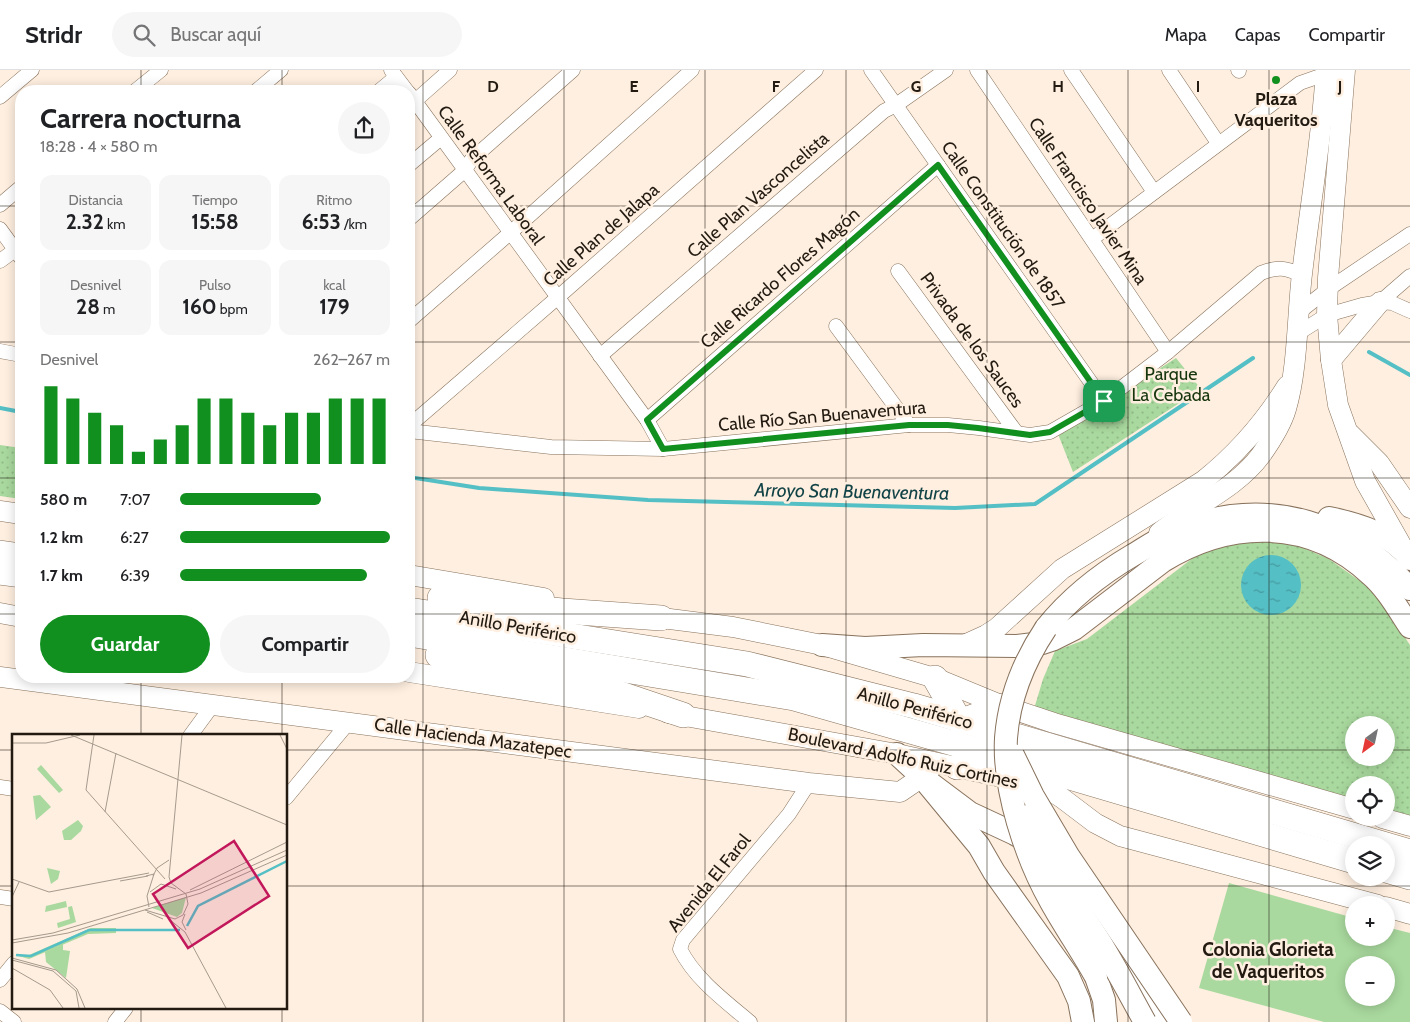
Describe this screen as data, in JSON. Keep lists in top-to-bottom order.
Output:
{
  "streets": {
    "highway": ["Anillo Periférico"],
    "main road": ["Calle Hacienda Mazatepec", "Boulevard Adolfo Ruiz Cortines"],
    "street": [
      "Calle Reforma Laboral",
      "Calle Plan Vasconcelista",
      "Calle Francisco Javier Mina",
      "Calle Constitución de 1857",
      "Calle Plan de Jalapa",
      "Calle Ricardo Flores Magón",
      "Privada de los Sauces",
      "Calle Río San Buenaventura",
      "Avenida El Farol"
    ]
  },
  "crossings": [
    ["Calle Reforma Laboral", "Calle Plan Vasconcelista"],
    ["Calle Reforma Laboral", "Calle Plan de Jalapa"],
    ["Calle Reforma Laboral", "Calle Ricardo Flores Magón"],
    ["Calle Reforma Laboral", "Calle Río San Buenaventura"],
    ["Calle Plan Vasconcelista", "Calle Constitución de 1857"],
    ["Calle Francisco Javier Mina", "Calle Río San Buenaventura"],
    ["Calle Constitución de 1857", "Calle Ricardo Flores Magón"],
    ["Calle Constitución de 1857", "Calle Río San Buenaventura"],
    ["Privada de los Sauces", "Calle Río San Buenaventura"],
    ["Calle Hacienda Mazatepec", "Boulevard Adolfo Ruiz Cortines"],
    ["Calle Hacienda Mazatepec", "Avenida El Farol"]
  ],
  "districts": ["Colonia Glorieta de Vaqueritos"],
  "water": ["Arroyo San Buenaventura"],
  "parks": ["Parque La Cebada"],
  "places": ["Plaza Vaqueritos"],
  "north": "bottom left",
  "page": {
    "header": "Stridr",
    "search": "Buscar aquí",
    "nav": ["Mapa", "Capas", "Compartir"],
    "heading": ["Carrera nocturna", "18:28 · 4 × 580 m"],
    "stats": [
      ["Distancia", "2.32 km"],
      ["Tiempo", "15:58"],
      ["Ritmo", "6:53 /km"],
      ["Desnivel", "28 m"],
      ["Pulso", "160 bpm"],
      ["kcal", "179"]
    ],
    "chart": ["Desnivel", "262–267 m"],
    "list": [
      {
        "name": "580 m",
        "note": "7:07"
      },
      {
        "name": "1.2 km",
        "note": "6:27"
      },
      {
        "name": "1.7 km",
        "note": "6:39"
      }
    ],
    "buttons": ["Guardar", "Compartir"],
    "map_buttons": ["+", "−"]
  },
  "grid": {
    "columns": [
      "D",
      "E",
      "F",
      "G",
      "H",
      "I",
      "J"
    ]
  }
}
